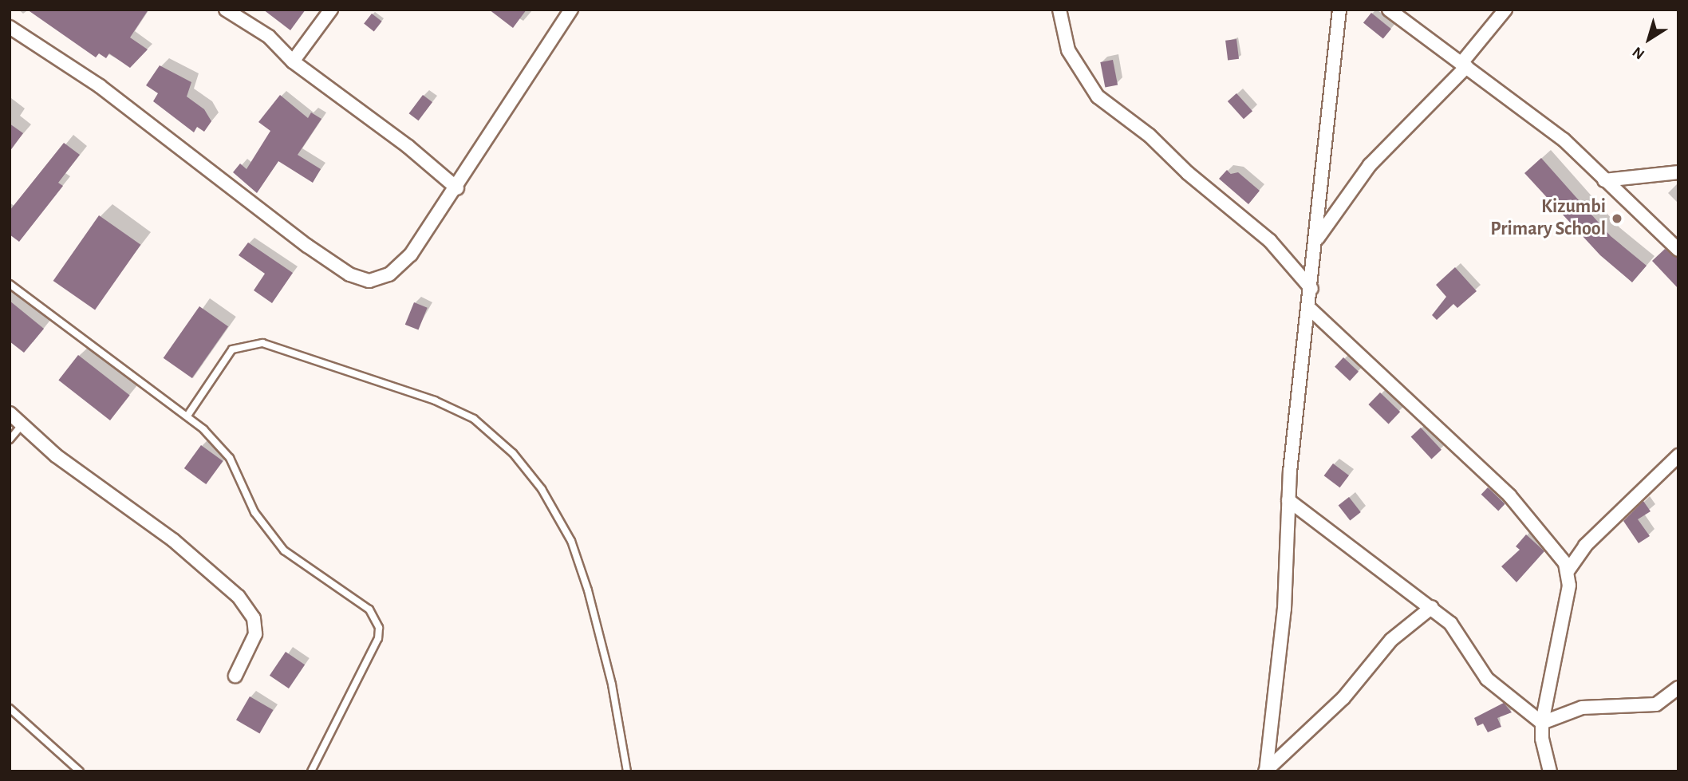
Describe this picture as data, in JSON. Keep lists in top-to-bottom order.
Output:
{
  "places": ["Kizumbi Primary School"],
  "north": "bottom left"
}
